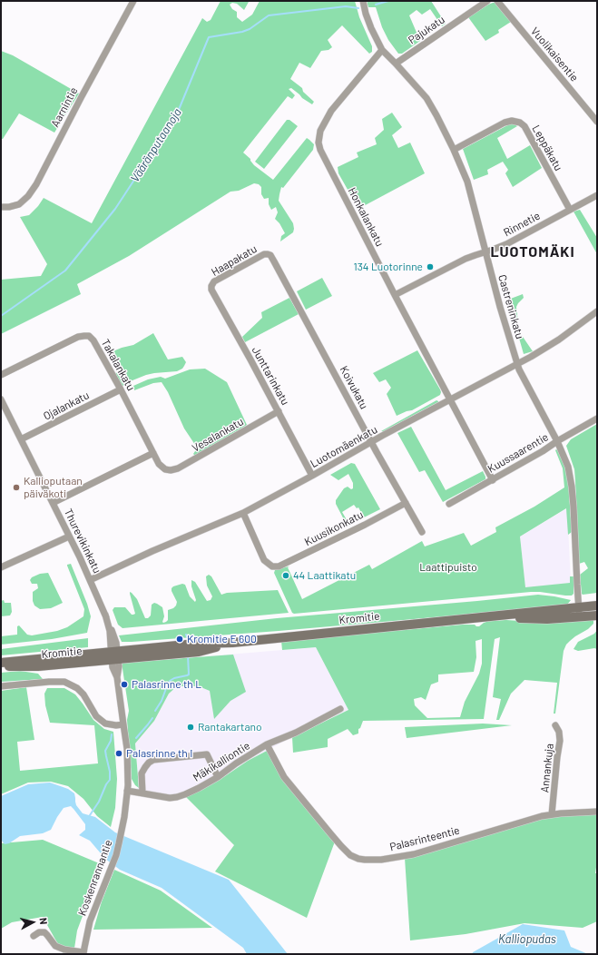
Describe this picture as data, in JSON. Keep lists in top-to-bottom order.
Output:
{
  "streets": {
    "main road": ["Kromitie"],
    "street": [
      "Pajukatu",
      "Vuolikaisentie",
      "Aarnintie",
      "Leppäkatu",
      "Honkalankatu",
      "Rinnetie",
      "Haapakatu",
      "Castreninkatu",
      "Takalankatu",
      "Junttarinkatu",
      "Koivukatu",
      "Ojalankatu",
      "Vesalankatu",
      "Luotomäenkatu",
      "Kuussaarentie",
      "Kuusikonkatu",
      "Thurevikinkatu",
      "Mäkikalliontie",
      "Annankuja",
      "Palasrinteentie",
      "Koskenrannantie"
    ]
  },
  "crossings": [
    ["Pajukatu", "Castreninkatu"],
    ["Leppäkatu", "Rinnetie"],
    ["Leppäkatu", "Castreninkatu"],
    ["Honkalankatu", "Rinnetie"],
    ["Honkalankatu", "Castreninkatu"],
    ["Honkalankatu", "Luotomäenkatu"],
    ["Honkalankatu", "Kuussaarentie"],
    ["Rinnetie", "Castreninkatu"],
    ["Haapakatu", "Junttarinkatu"],
    ["Haapakatu", "Koivukatu"],
    ["Castreninkatu", "Luotomäenkatu"],
    ["Castreninkatu", "Kuussaarentie"],
    ["Castreninkatu", "Kromitie"],
    ["Takalankatu", "Ojalankatu"],
    ["Takalankatu", "Vesalankatu"],
    ["Junttarinkatu", "Vesalankatu"],
    ["Junttarinkatu", "Luotomäenkatu"],
    ["Koivukatu", "Luotomäenkatu"],
    ["Koivukatu", "Kuusikonkatu"],
    ["Ojalankatu", "Thurevikinkatu"],
    ["Luotomäenkatu", "Kuusikonkatu"],
    ["Luotomäenkatu", "Thurevikinkatu"],
    ["Thurevikinkatu", "Kromitie"],
    ["Thurevikinkatu", "Koskenrannantie"],
    ["Kromitie", "Koskenrannantie"],
    ["Mäkikalliontie", "Palasrinteentie"],
    ["Mäkikalliontie", "Koskenrannantie"],
    ["Annankuja", "Palasrinteentie"]
  ],
  "districts": ["LUOTOMÄKI"],
  "water": ["Vääränputaanoja", "Kalliopudas"],
  "parks": ["Laattipuisto"],
  "places": [
    "134 Luotorinne",
    "Kallioputaan päiväkoti",
    "44 Laattikatu",
    "Kromitie E 600",
    "Palasrinne th L",
    "Rantakartano",
    "Palasrinne th I"
  ],
  "north": "right"
}
